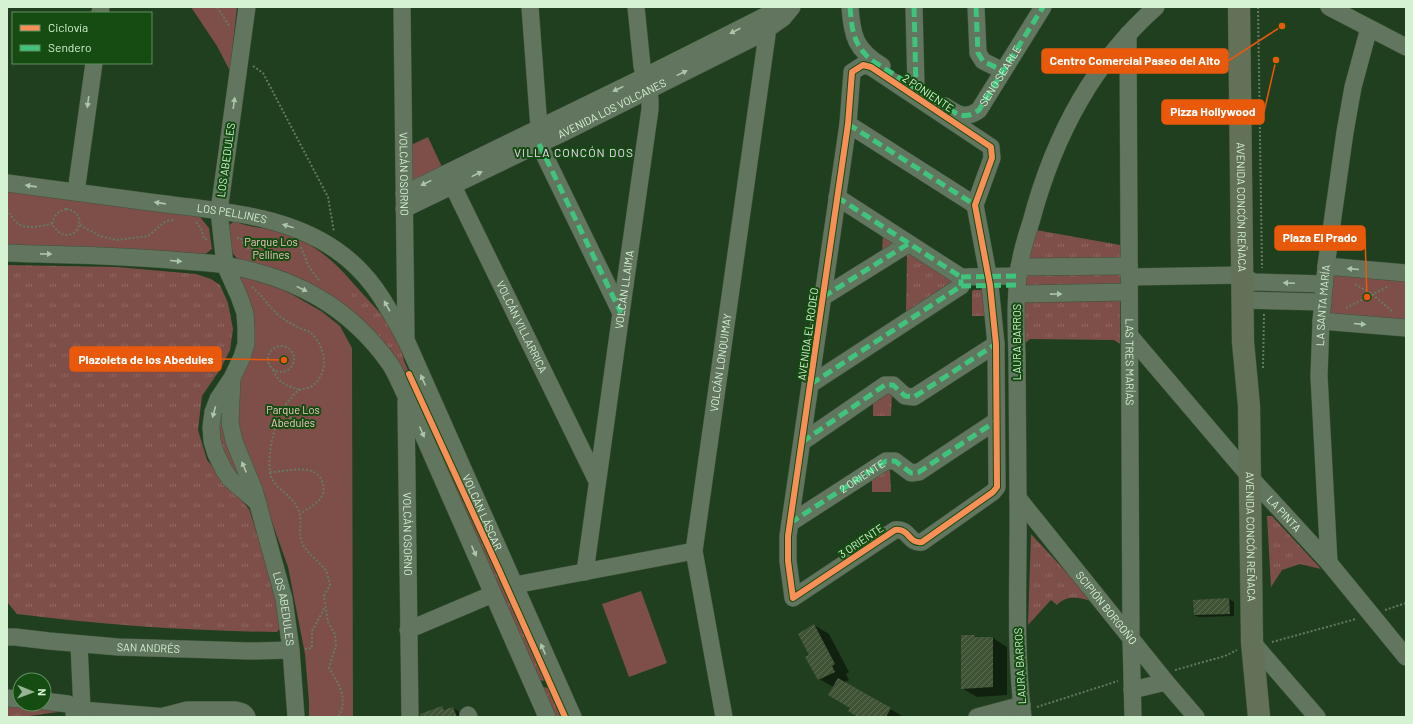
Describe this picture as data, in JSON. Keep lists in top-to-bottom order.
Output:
{
  "streets": {
    "main road": ["AVENIDA CONCÓN REÑACA"],
    "street": [
      "SENO SEARLE",
      "2 PONIENTE",
      "AVENIDA LOS VOLCANES",
      "LOS ABEDULES",
      "VOLCÁN OSORNO",
      "LOS PELLINES",
      "VOLCÁN LLAIMA",
      "LA SANTA MARÍA",
      "VOLCÁN VILLARRICA",
      "AVENIDA EL RODEO",
      "LAURA BARROS",
      "VOLCÁN LONQUIMAY",
      "LAS TRES MARÍAS",
      "2 ORIENTE",
      "VOLCÁN LÁSCAR",
      "LA PINTA",
      "3 ORIENTE",
      "SCIPIÓN BORGOÑO",
      "SAN ANDRÉS"
    ]
  },
  "crossings": [
    ["2 PONIENTE", "AVENIDA EL RODEO"],
    ["AVENIDA LOS VOLCANES", "VOLCÁN OSORNO"],
    ["AVENIDA LOS VOLCANES", "VOLCÁN LLAIMA"],
    ["AVENIDA LOS VOLCANES", "VOLCÁN VILLARRICA"],
    ["AVENIDA LOS VOLCANES", "VOLCÁN LONQUIMAY"],
    ["LOS ABEDULES", "LOS PELLINES"],
    ["LOS ABEDULES", "SAN ANDRÉS"],
    ["VOLCÁN OSORNO", "LOS PELLINES"],
    ["VOLCÁN OSORNO", "VOLCÁN LÁSCAR"],
    ["AVENIDA CONCÓN REÑACA", "LA PINTA"],
    ["LOS PELLINES", "VOLCÁN LÁSCAR"],
    ["VOLCÁN LLAIMA", "VOLCÁN VILLARRICA"],
    ["LA SANTA MARÍA", "LA PINTA"],
    ["AVENIDA EL RODEO", "2 ORIENTE"],
    ["AVENIDA EL RODEO", "3 ORIENTE"],
    ["LAURA BARROS", "LAS TRES MARÍAS"],
    ["LAURA BARROS", "SCIPIÓN BORGOÑO"],
    ["LAS TRES MARÍAS", "LA PINTA"],
    ["LAS TRES MARÍAS", "SCIPIÓN BORGOÑO"],
    ["2 ORIENTE", "3 ORIENTE"]
  ],
  "districts": ["VILLA CONCÓN DOS"],
  "parks": ["Parque Los Pellines", "Parque Los Abedules"],
  "places": [
    "Centro Comercial Paseo del Alto",
    "Pizza Hollywood",
    "Plaza El Prado",
    "Plazoleta de los Abedules"
  ],
  "legend": ["Ciclovía", "Sendero"],
  "north": "right"
}
